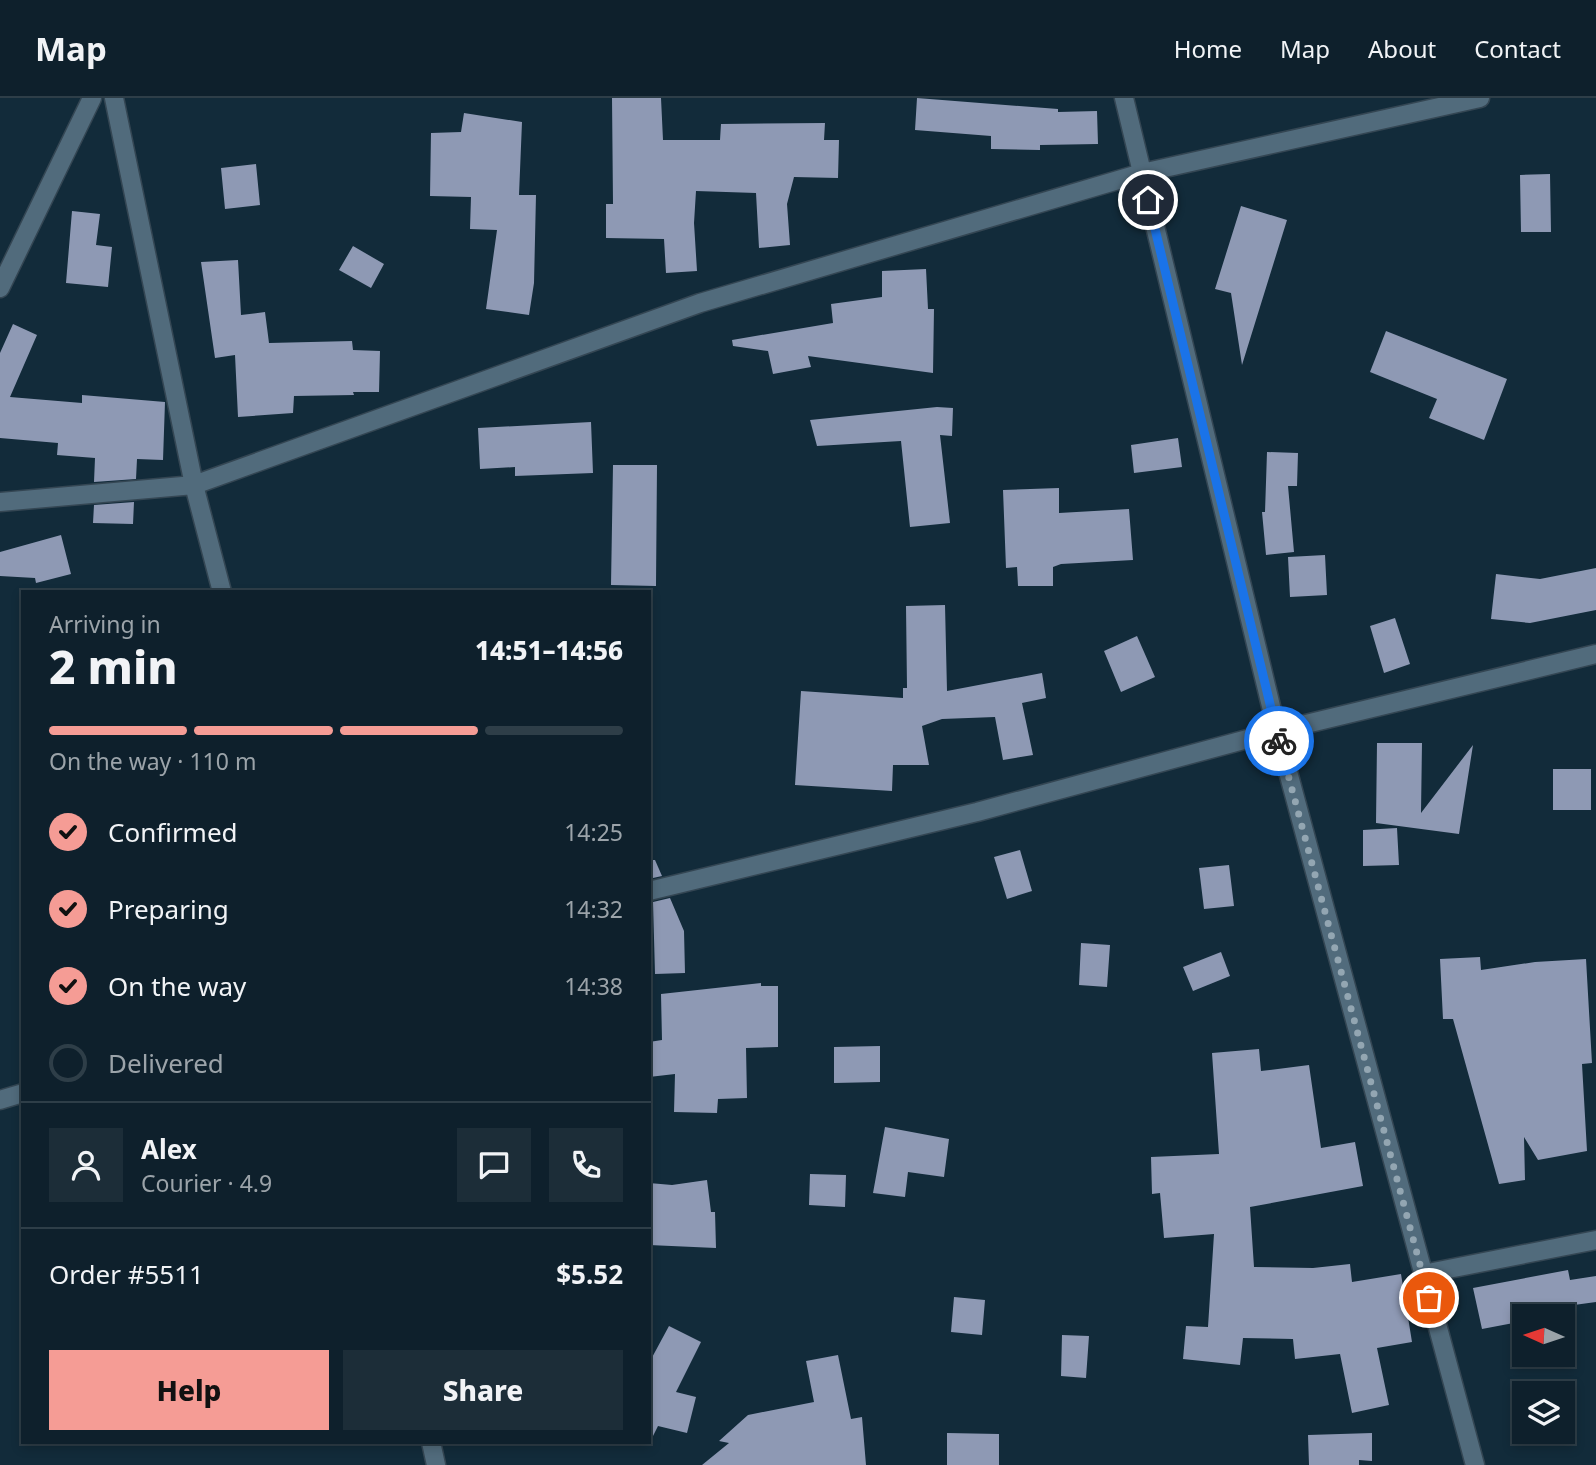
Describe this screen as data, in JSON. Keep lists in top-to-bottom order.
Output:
{
  "north": "left",
  "page": {
    "header": "Map",
    "nav": [
      "Home",
      "Map",
      "About",
      "Contact"
    ],
    "heading": ["2 min", "Arriving in", "14:51–14:56"],
    "panel": [
      "Alex",
      "Courier · 4.9",
      "Order #5511",
      "$5.52"
    ],
    "bar": "On the way · 110 m",
    "list": [
      ["Confirmed", "14:25"],
      ["Preparing", "14:32"],
      ["On the way", "14:38"],
      "Delivered"
    ],
    "buttons": ["Help", "Share"]
  }
}
